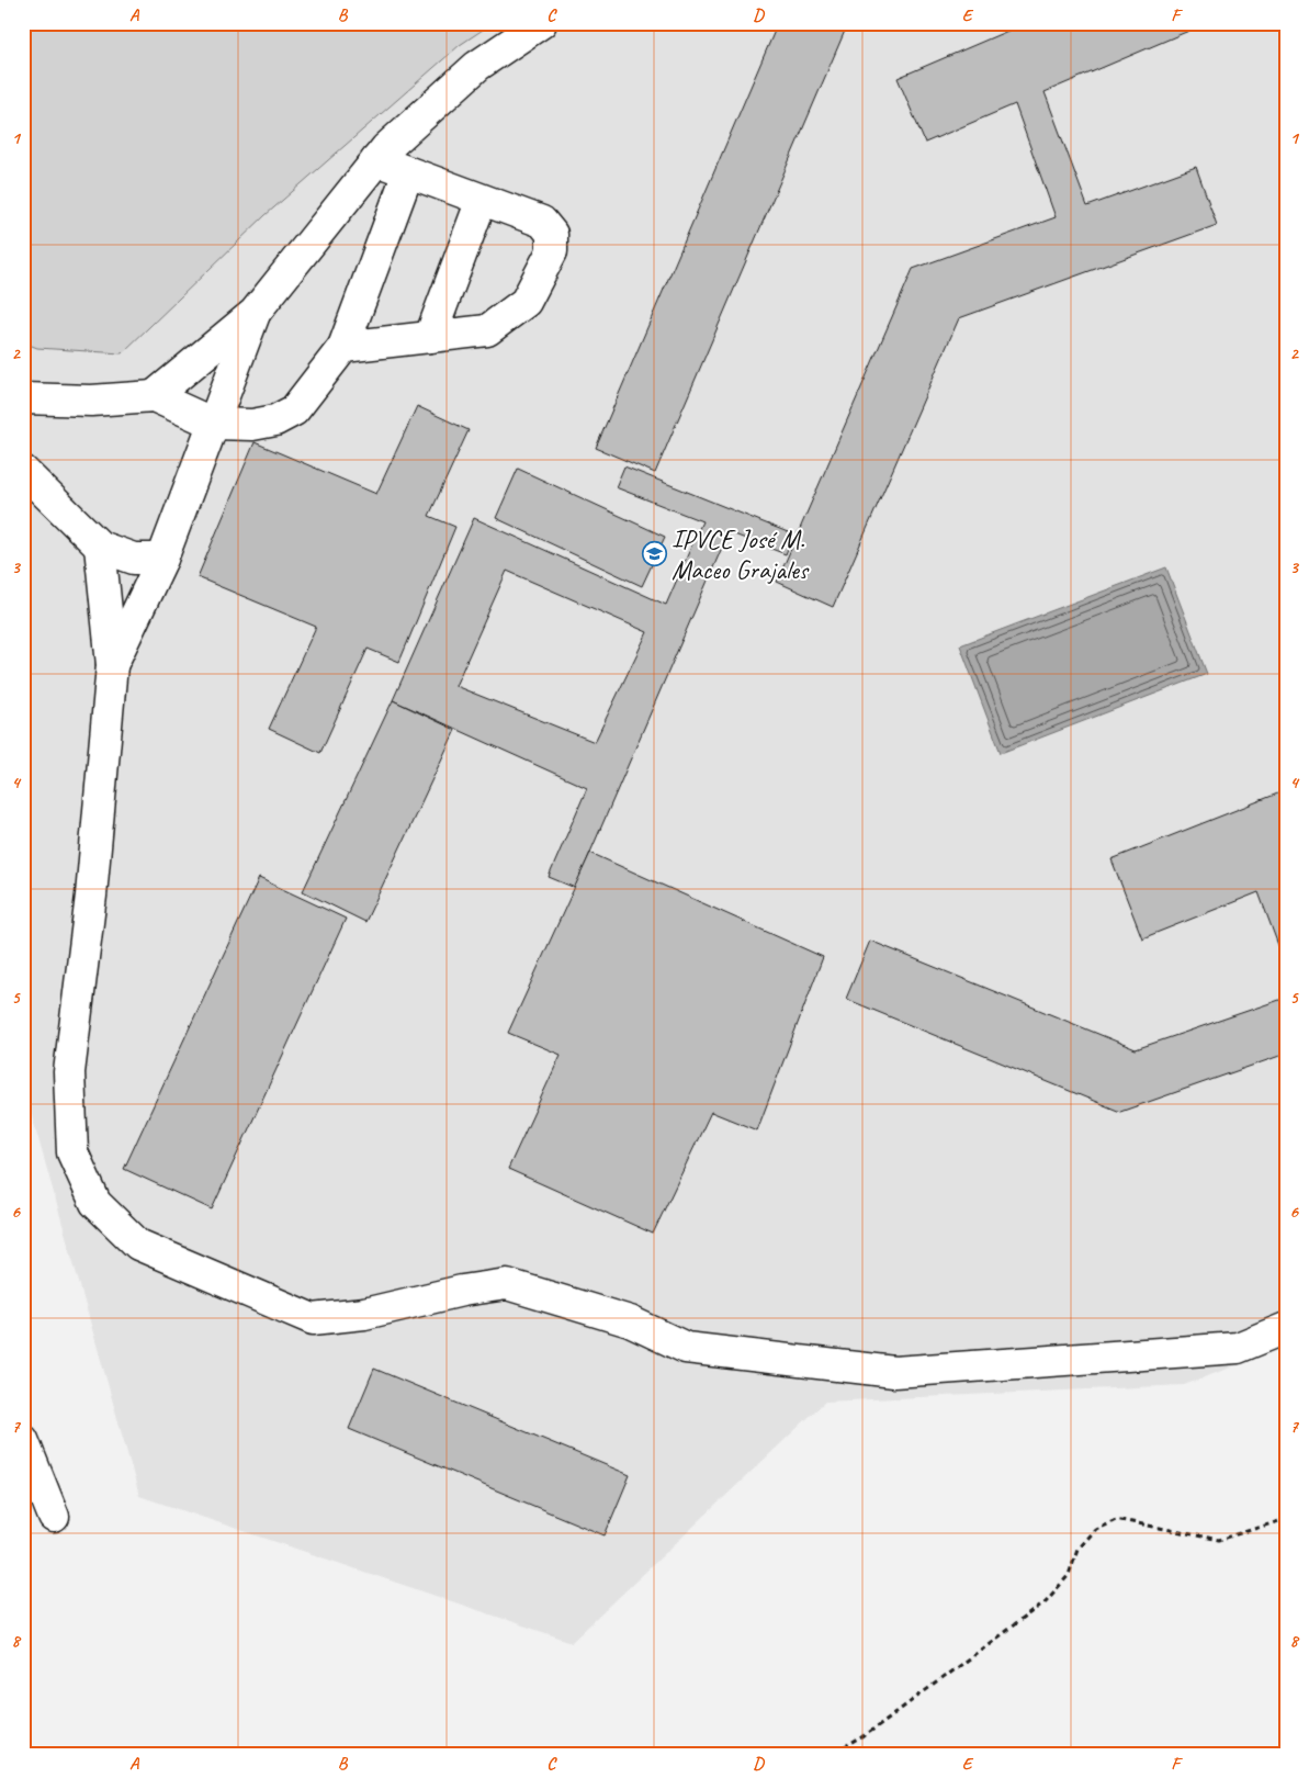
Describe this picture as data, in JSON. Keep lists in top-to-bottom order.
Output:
{
  "places": {
    "school or university": ["IPVCE José M. Maceo Grajales"]
  },
  "grid": {
    "columns": [
      "A",
      "B",
      "C",
      "D",
      "E",
      "F"
    ],
    "rows": [
      "1",
      "2",
      "3",
      "4",
      "5",
      "6",
      "7",
      "8"
    ]
  }
}
